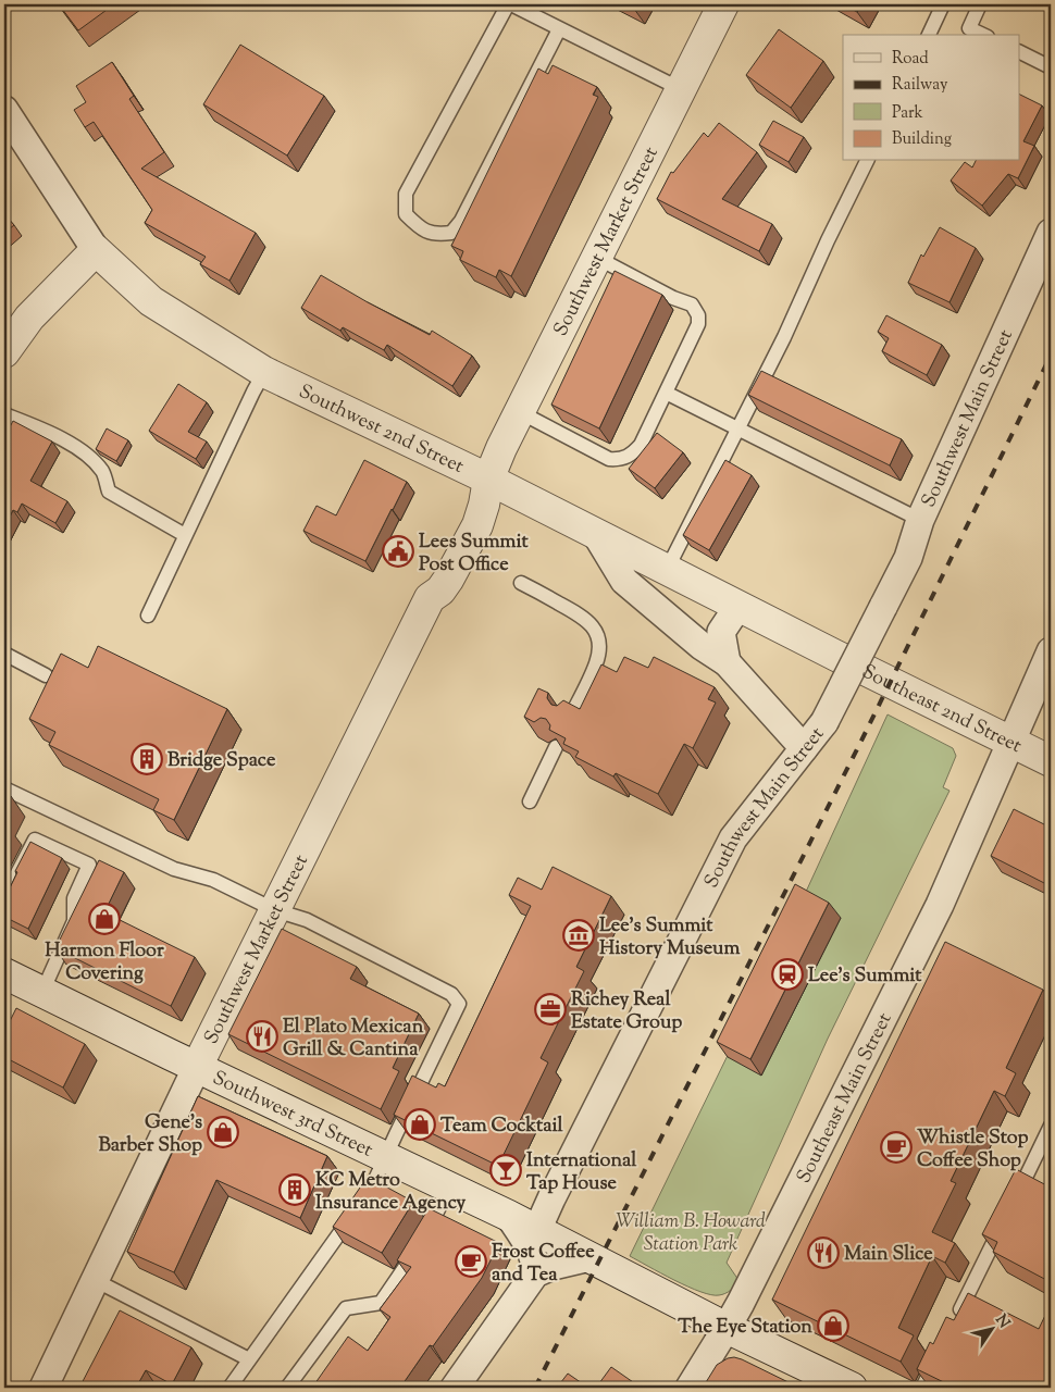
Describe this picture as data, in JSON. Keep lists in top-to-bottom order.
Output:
{
  "streets": {
    "street": [
      "Southwest Market Street",
      "Southwest Main Street",
      "Southwest 2nd Street",
      "Southeast 2nd Street",
      "Southeast Main Street",
      "Southwest 3rd Street"
    ]
  },
  "crossings": [
    ["Southwest Market Street", "Southwest 2nd Street"],
    ["Southwest Market Street", "Southwest 3rd Street"],
    ["Southwest Main Street", "Southwest 3rd Street"],
    ["Southwest 2nd Street", "Southeast 2nd Street"],
    ["Southeast 2nd Street", "Southeast Main Street"],
    ["Southeast Main Street", "Southwest 3rd Street"]
  ],
  "parks": ["William B. Howard Station Park"],
  "places": {
    "public building": ["Lees Summit Post Office"],
    "building": ["Bridge Space", "KC Metro Insurance Agency"],
    "shop": [
      "Harmon Floor Covering",
      "Team Cocktail",
      "Gene's Barber Shop",
      "The Eye Station"
    ],
    "museum": ["Lee's Summit History Museum"],
    "station": ["Lee's Summit"],
    "office": ["Richey Real Estate Group"],
    "restaurant": ["El Plato Mexican Grill & Cantina", "Main Slice"],
    "cafe": ["Whistle Stop Coffee Shop", "Frost Coffee and Tea"],
    "bar": ["International Tap House"]
  },
  "legend": [
    "Road",
    "Railway",
    "Park",
    "Building"
  ],
  "north": "top right"
}
